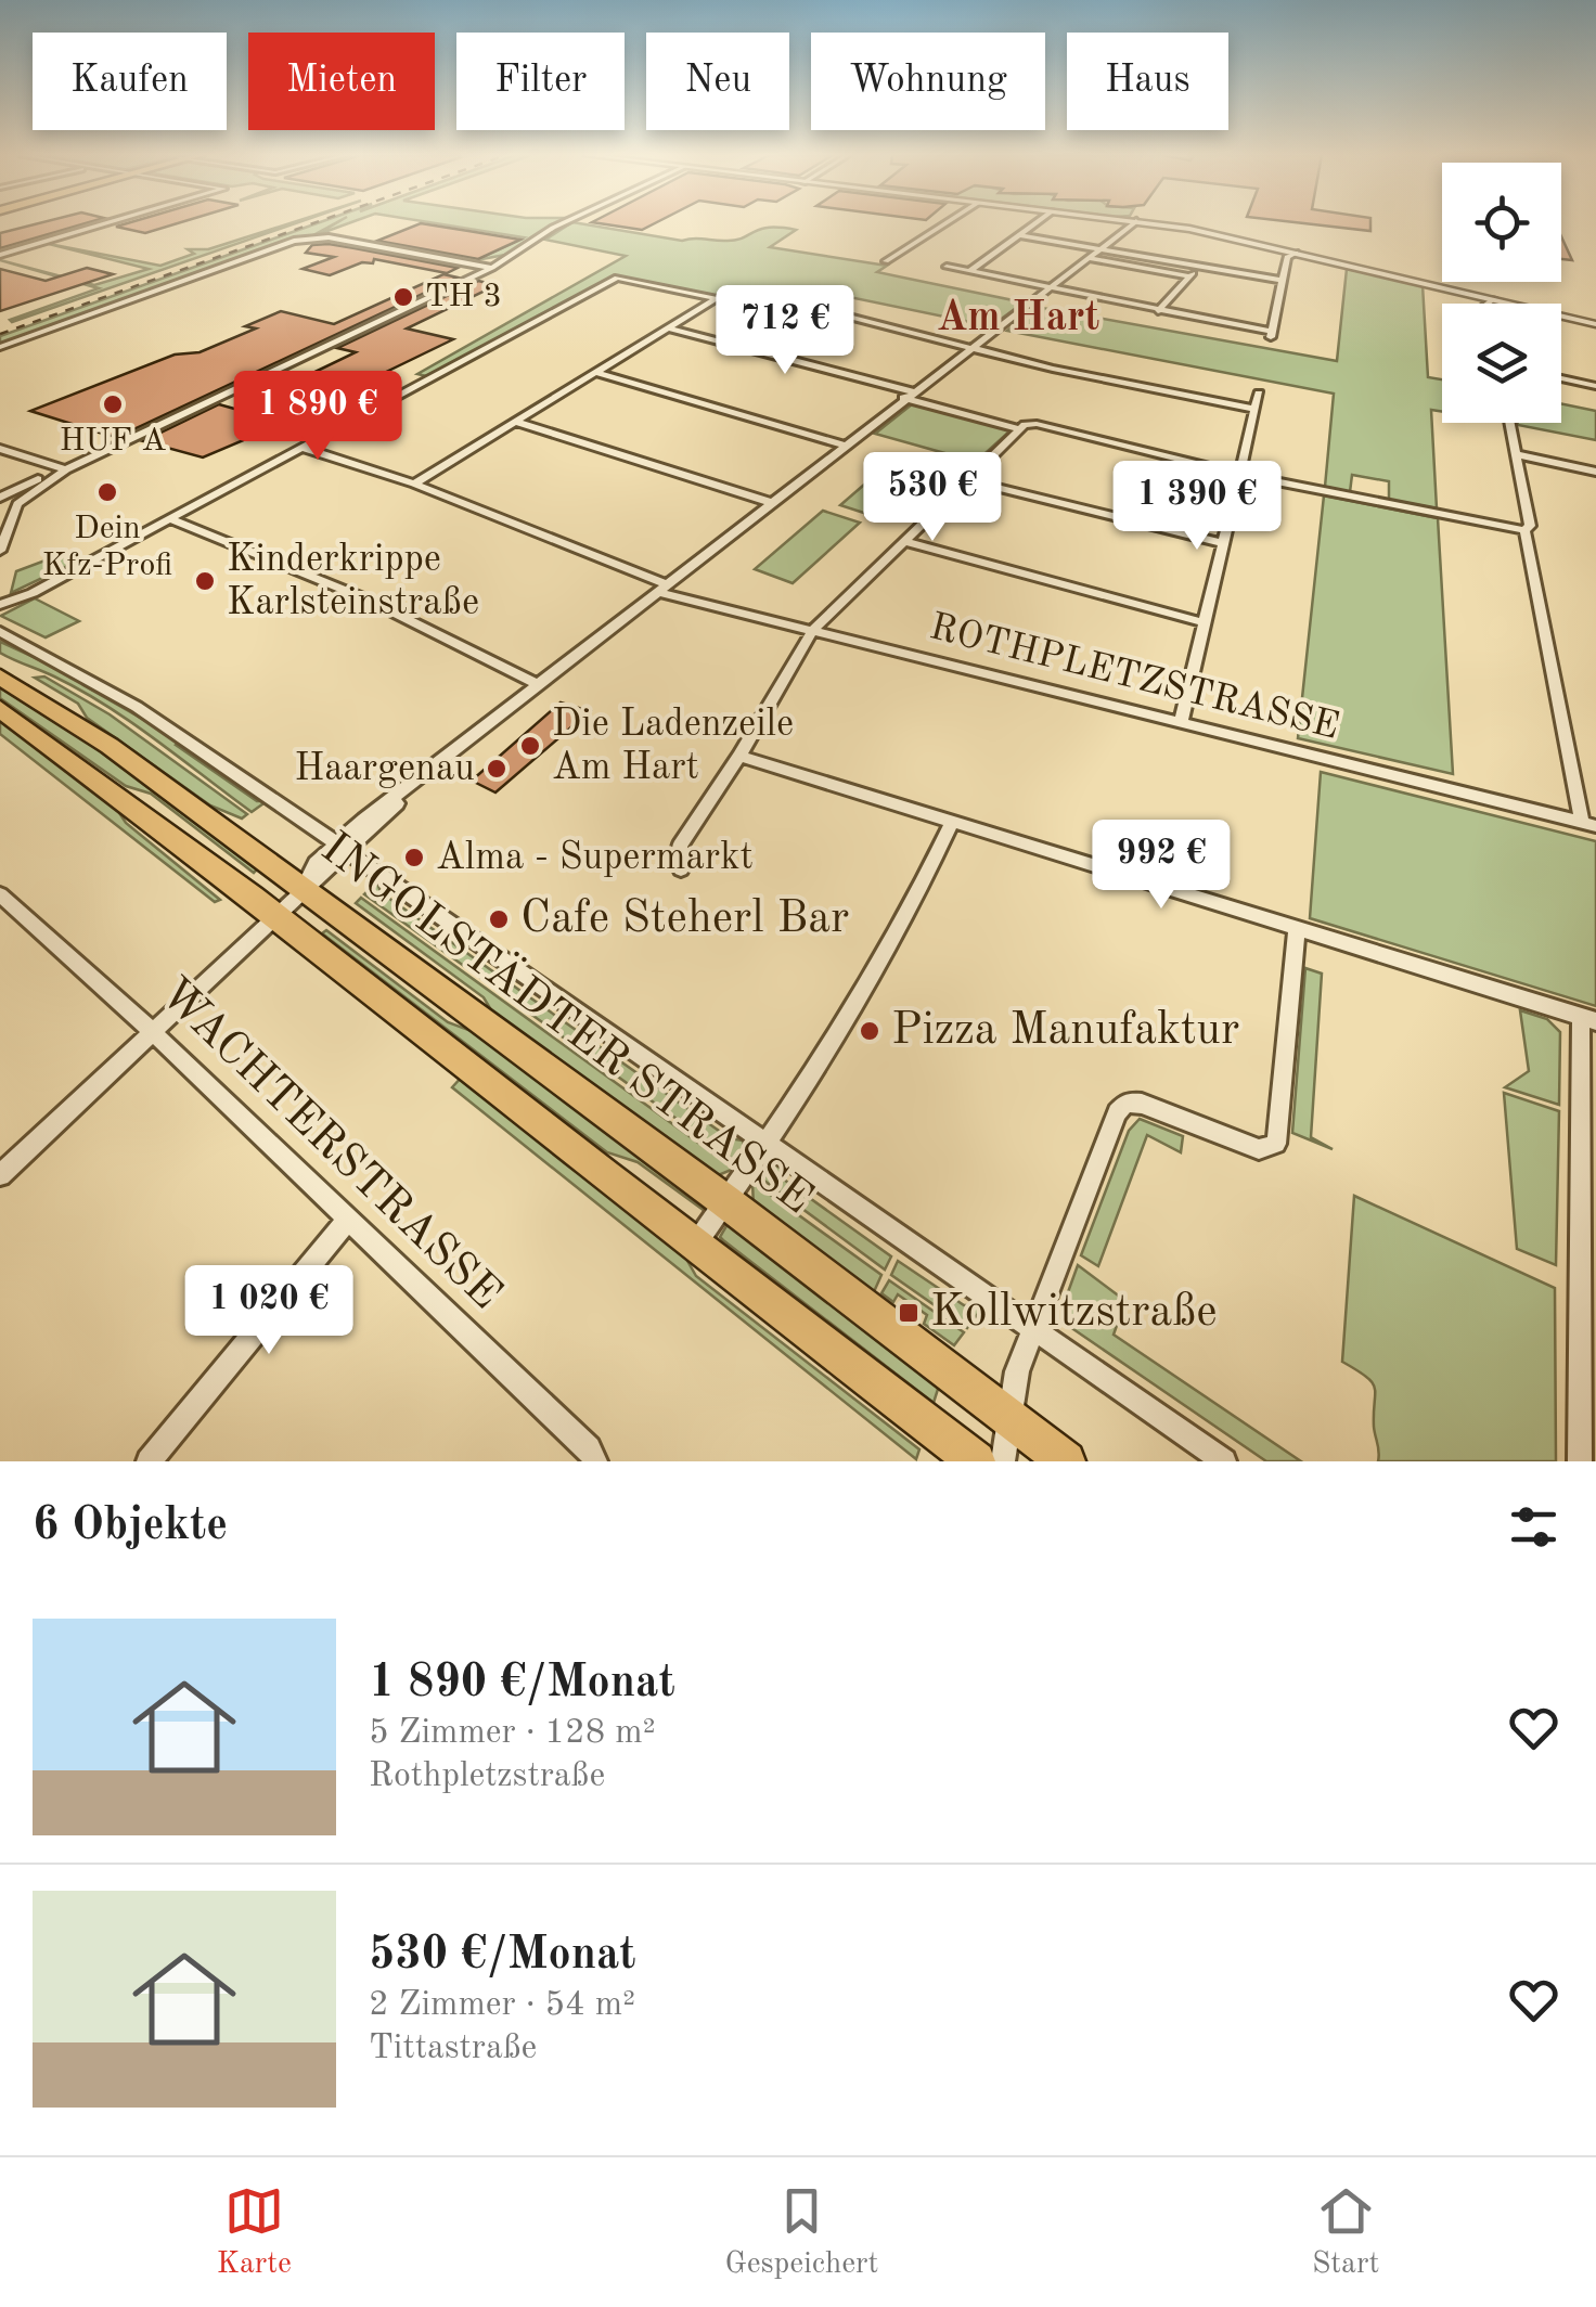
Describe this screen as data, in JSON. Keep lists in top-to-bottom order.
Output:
{
  "streets": {
    "main road": ["INGOLSTÄDTER STRASSE"],
    "street": ["ROTHPLETZSTRASSE", "WACHTERSTRASSE"]
  },
  "districts": ["Am Hart"],
  "places": {
    "other": [
      "TH 3",
      "HUF A",
      "Dein Kfz-Profi",
      "Kinderkrippe Karlsteinstraße",
      "Die Ladenzeile Am Hart",
      "Haargenau",
      "Alma - Supermarkt",
      "Cafe Steherl Bar",
      "Pizza Manufaktur"
    ],
    "transit": ["Kollwitzstraße"]
  },
  "page": {
    "chip": [
      "Kaufen",
      "Mieten",
      "Filter",
      "Neu",
      "Wohnung",
      "Haus"
    ],
    "price": [
      "712 €",
      "1 890 €",
      "530 €",
      "1 390 €",
      "992 €",
      "1 020 €"
    ],
    "heading": "6 Objekte",
    "list": [
      {
        "name": "1 890 €/Monat",
        "note": "5 Zimmer · 128 m² · Rothpletzstraße"
      },
      {
        "name": "530 €/Monat",
        "note": "2 Zimmer · 54 m² · Tittastraße"
      }
    ],
    "tabs": ["Karte", "Gespeichert", "Start"]
  }
}
